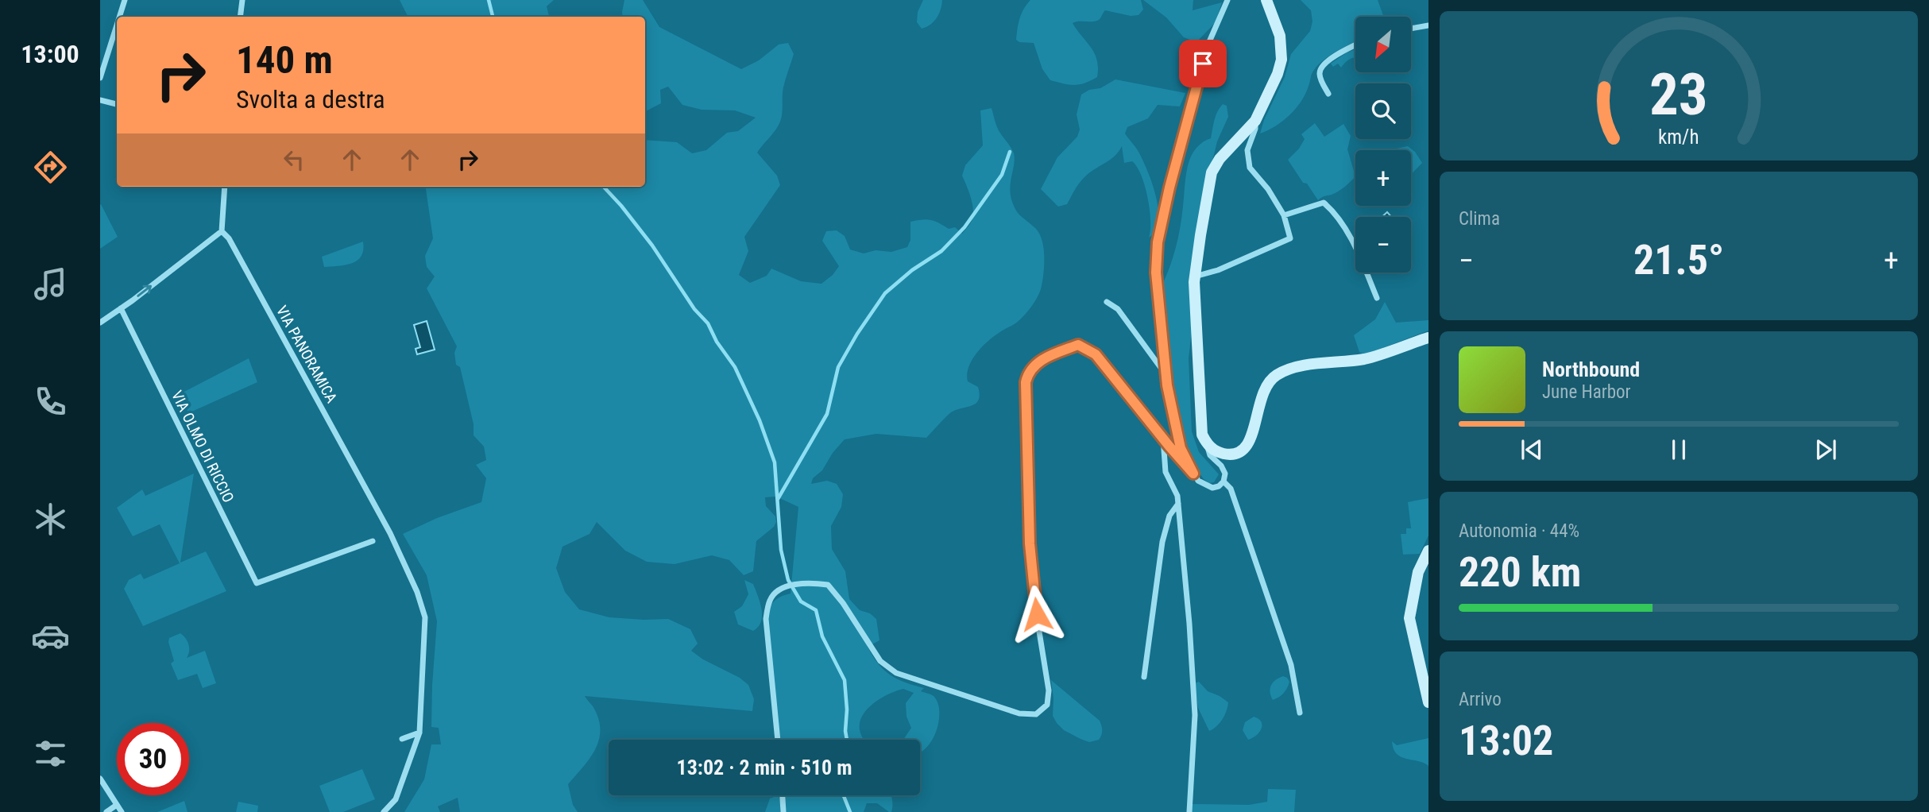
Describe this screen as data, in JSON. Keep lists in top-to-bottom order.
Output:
{
  "streets": {
    "street": ["VIA PANORAMICA", "VIA OLMO DI RICCIO"]
  },
  "north": "bottom left",
  "page": {
    "tabs": "13:00",
    "map_buttons": ["+", "−"],
    "turn": ["140 m", "Svolta a destra"],
    "tile": [
      "Clima",
      ["Autonomia · 44%", "220 km"],
      ["Arrivo", "13:02"]
    ],
    "heat": ["−", "21.5°", "+"],
    "song": ["Northbound", "June Harbor"],
    "limit": "30",
    "trip": "13:02 · 2 min · 510 m",
    "gauge": ["23", "km/h"]
  }
}
